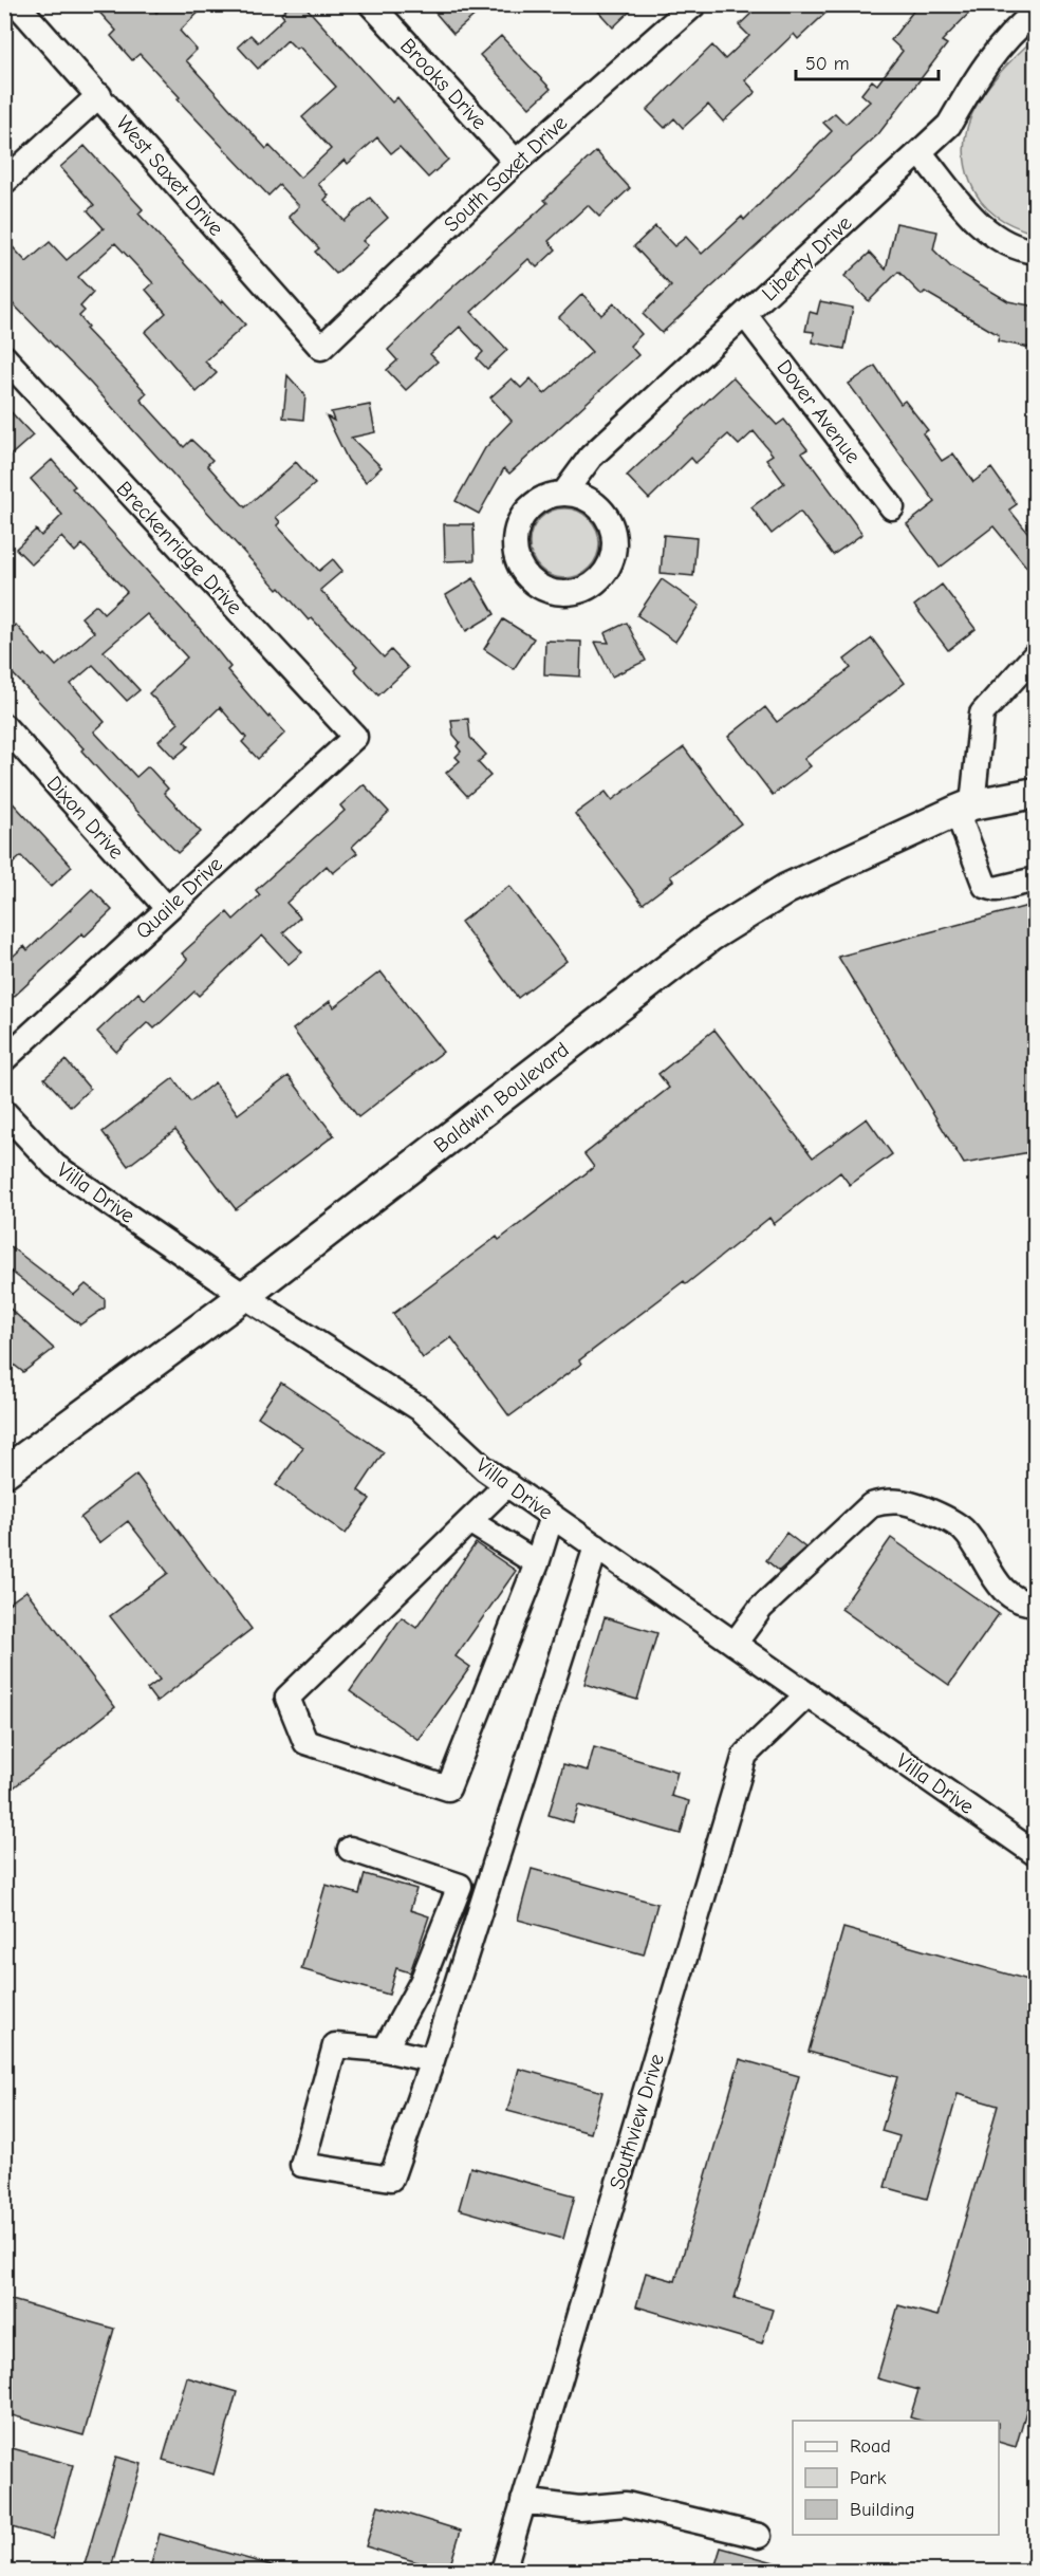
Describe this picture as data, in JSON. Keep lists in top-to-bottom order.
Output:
{
  "streets": {
    "main road": ["Baldwin Boulevard"],
    "street": [
      "Brooks Drive",
      "South Saxet Drive",
      "West Saxet Drive",
      "Liberty Drive",
      "Dover Avenue",
      "Breckenridge Drive",
      "Dixon Drive",
      "Quaile Drive",
      "Villa Drive",
      "Southview Drive"
    ]
  },
  "crossings": [
    ["Brooks Drive", "South Saxet Drive"],
    ["South Saxet Drive", "West Saxet Drive"],
    ["Liberty Drive", "Dover Avenue"],
    ["Breckenridge Drive", "Quaile Drive"],
    ["Dixon Drive", "Quaile Drive"],
    ["Baldwin Boulevard", "Villa Drive"],
    ["Villa Drive", "Southview Drive"]
  ],
  "legend": ["Road", "Park", "Building"],
  "scale_bar": "50 m"
}
